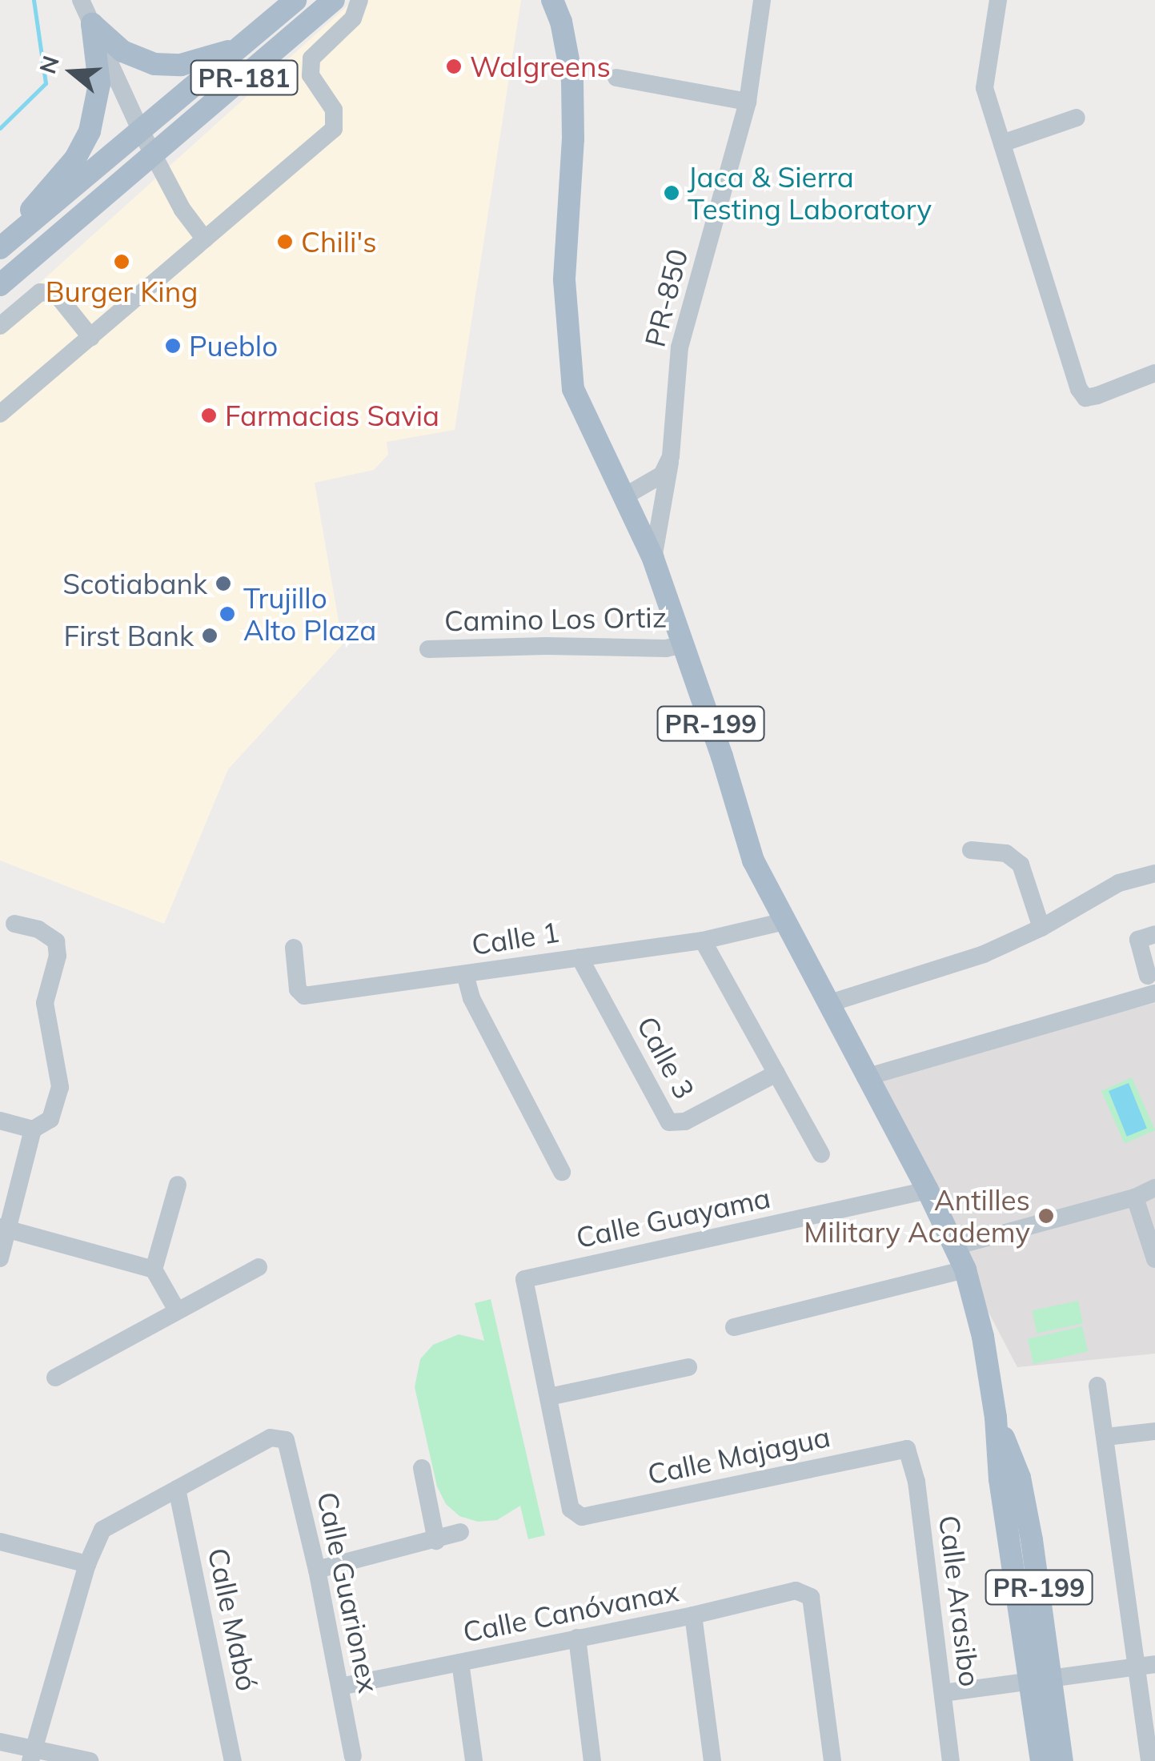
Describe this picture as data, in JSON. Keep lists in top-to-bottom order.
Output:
{
  "streets": {
    "main road": ["PR-181", "PR-199"],
    "street": [
      "PR-850",
      "Camino Los Ortiz",
      "Calle 1",
      "Calle 3",
      "Calle Guayama",
      "Calle Majagua",
      "Calle Guarionex",
      "Calle Arasibo",
      "Calle Canóvanax",
      "Calle Mabó"
    ]
  },
  "crossings": [
    ["PR-850", "PR-199"],
    ["Camino Los Ortiz", "PR-199"],
    ["PR-199", "Calle 1"],
    ["PR-199", "Calle Guayama"],
    ["Calle 1", "Calle 3"],
    ["Calle Guayama", "Calle Majagua"],
    ["Calle Majagua", "Calle Arasibo"],
    ["Calle Guarionex", "Calle Canóvanax"],
    ["Calle Guarionex", "Calle Mabó"]
  ],
  "places": [
    "Walgreens",
    "Jaca & Sierra Testing Laboratory",
    "Chili's",
    "Burger King",
    "Pueblo",
    "Farmacias Savia",
    "Scotiabank",
    "Trujillo Alto Plaza",
    "First Bank",
    "Antilles Military Academy"
  ],
  "north": "left"
}
